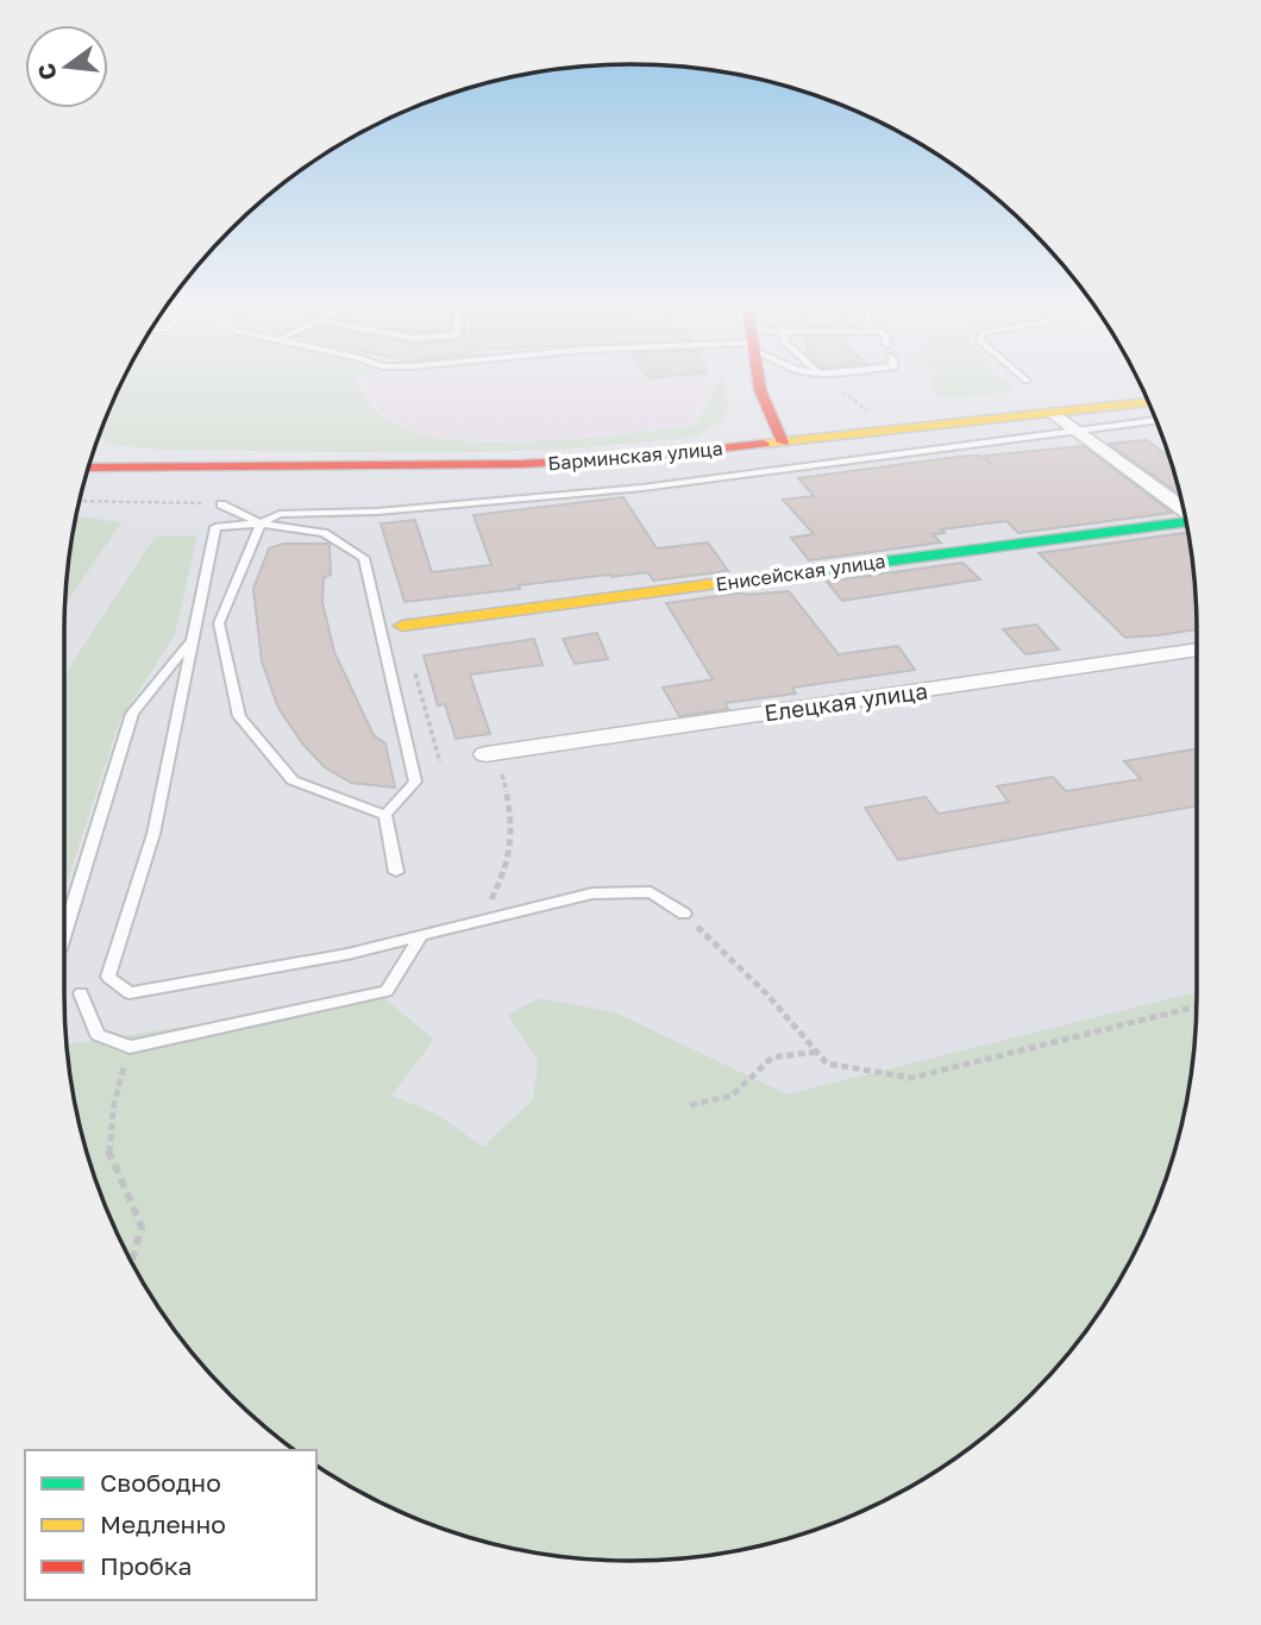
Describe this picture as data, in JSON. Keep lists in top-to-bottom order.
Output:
{
  "streets": {
    "main road": ["Барминская улица", "Енисейская улица"],
    "street": ["Елецкая улица"]
  },
  "legend": ["Свободно", "Медленно", "Пробка"],
  "north": "left"
}
